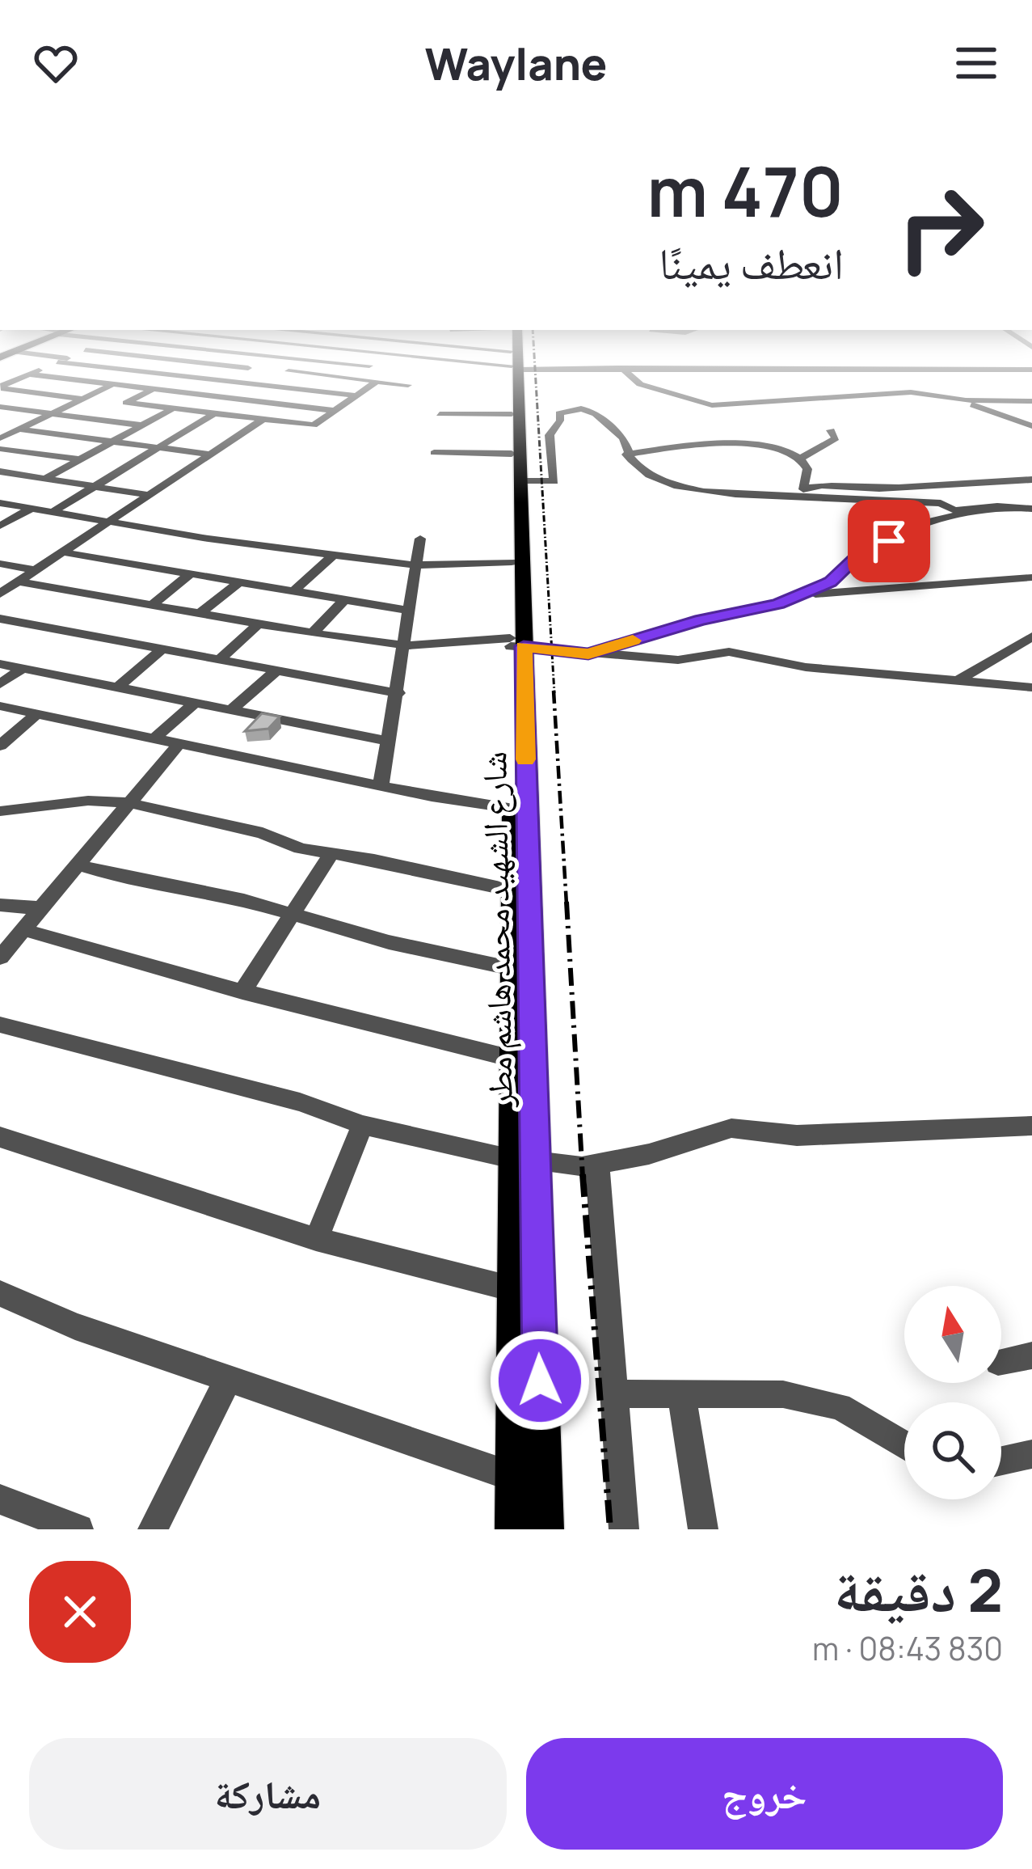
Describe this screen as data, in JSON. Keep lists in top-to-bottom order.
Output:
{
  "streets": {
    "main road": ["شارع الشهيد محمد هاشم مطر"]
  },
  "north": "top",
  "page": {
    "header": "Waylane",
    "turn": ["470 m", "انعطف يمينًا"],
    "heading": ["2 دقيقة", "830 m · 08:43"],
    "buttons": ["خروج", "مشاركة"]
  }
}
